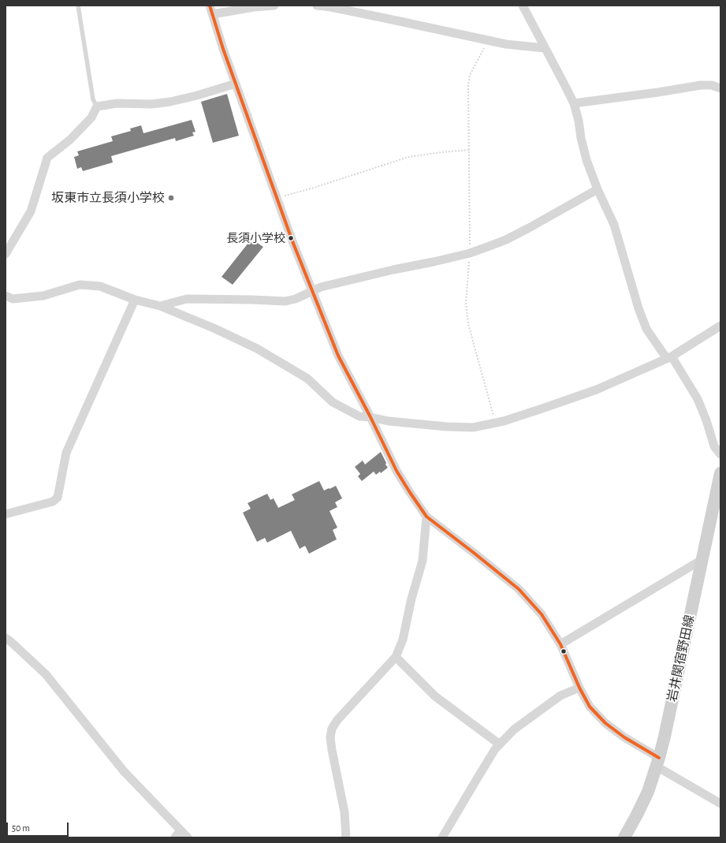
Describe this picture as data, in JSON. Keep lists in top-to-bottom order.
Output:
{
  "streets": {
    "main road": ["岩井関宿野田線"]
  },
  "places": ["坂東市立長須小学校", "長須小学校"],
  "scale_bar": "50 m"
}
